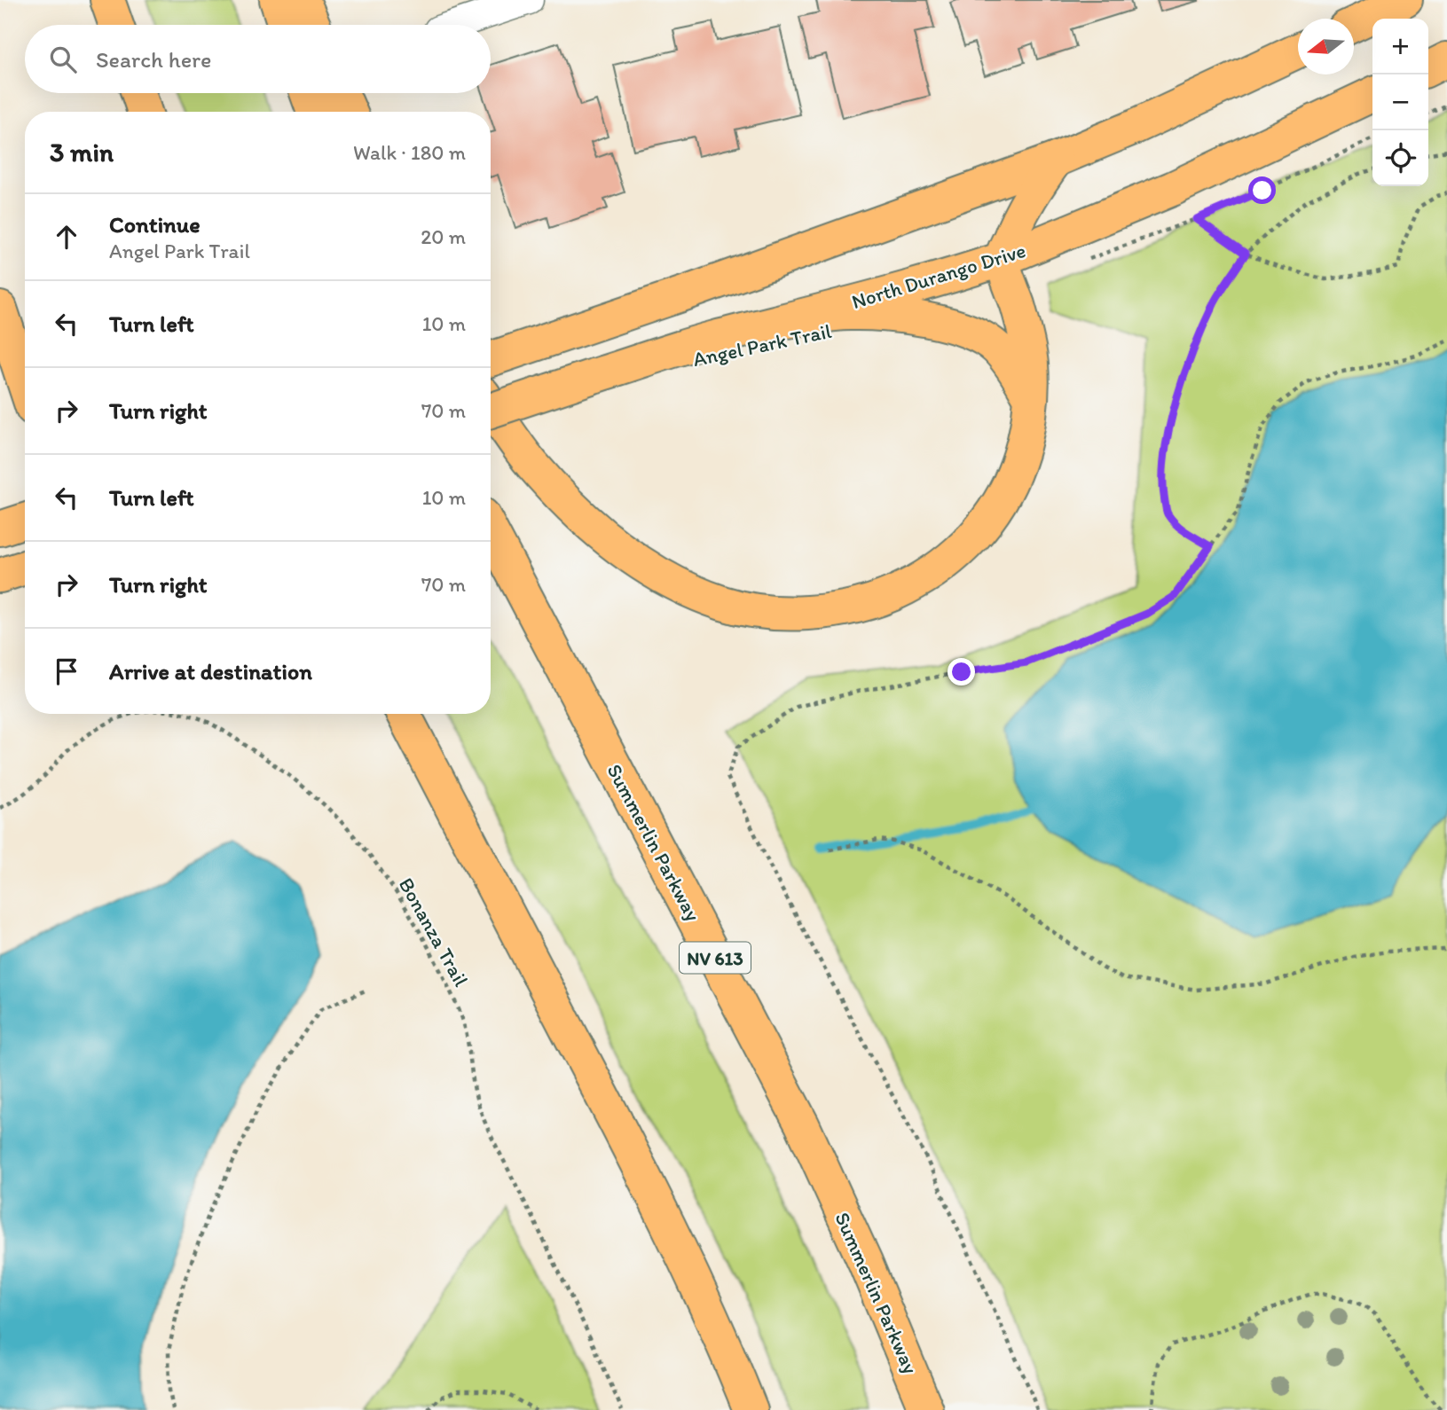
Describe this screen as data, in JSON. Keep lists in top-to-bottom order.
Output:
{
  "streets": {
    "main road": ["North Durango Drive", "Summerlin Parkway", "NV 613"],
    "path": ["Bonanza Trail"]
  },
  "north": "left",
  "page": {
    "map_buttons": ["+", "−"],
    "search": "Search here",
    "heading": ["3 min", "Walk · 180 m"],
    "list": [
      ["Continue", "Angel Park Trail", "20 m"],
      ["Turn left", "10 m"],
      ["Turn right", "70 m"],
      ["Turn left", "10 m"],
      ["Turn right", "70 m"],
      "Arrive at destination"
    ]
  }
}
